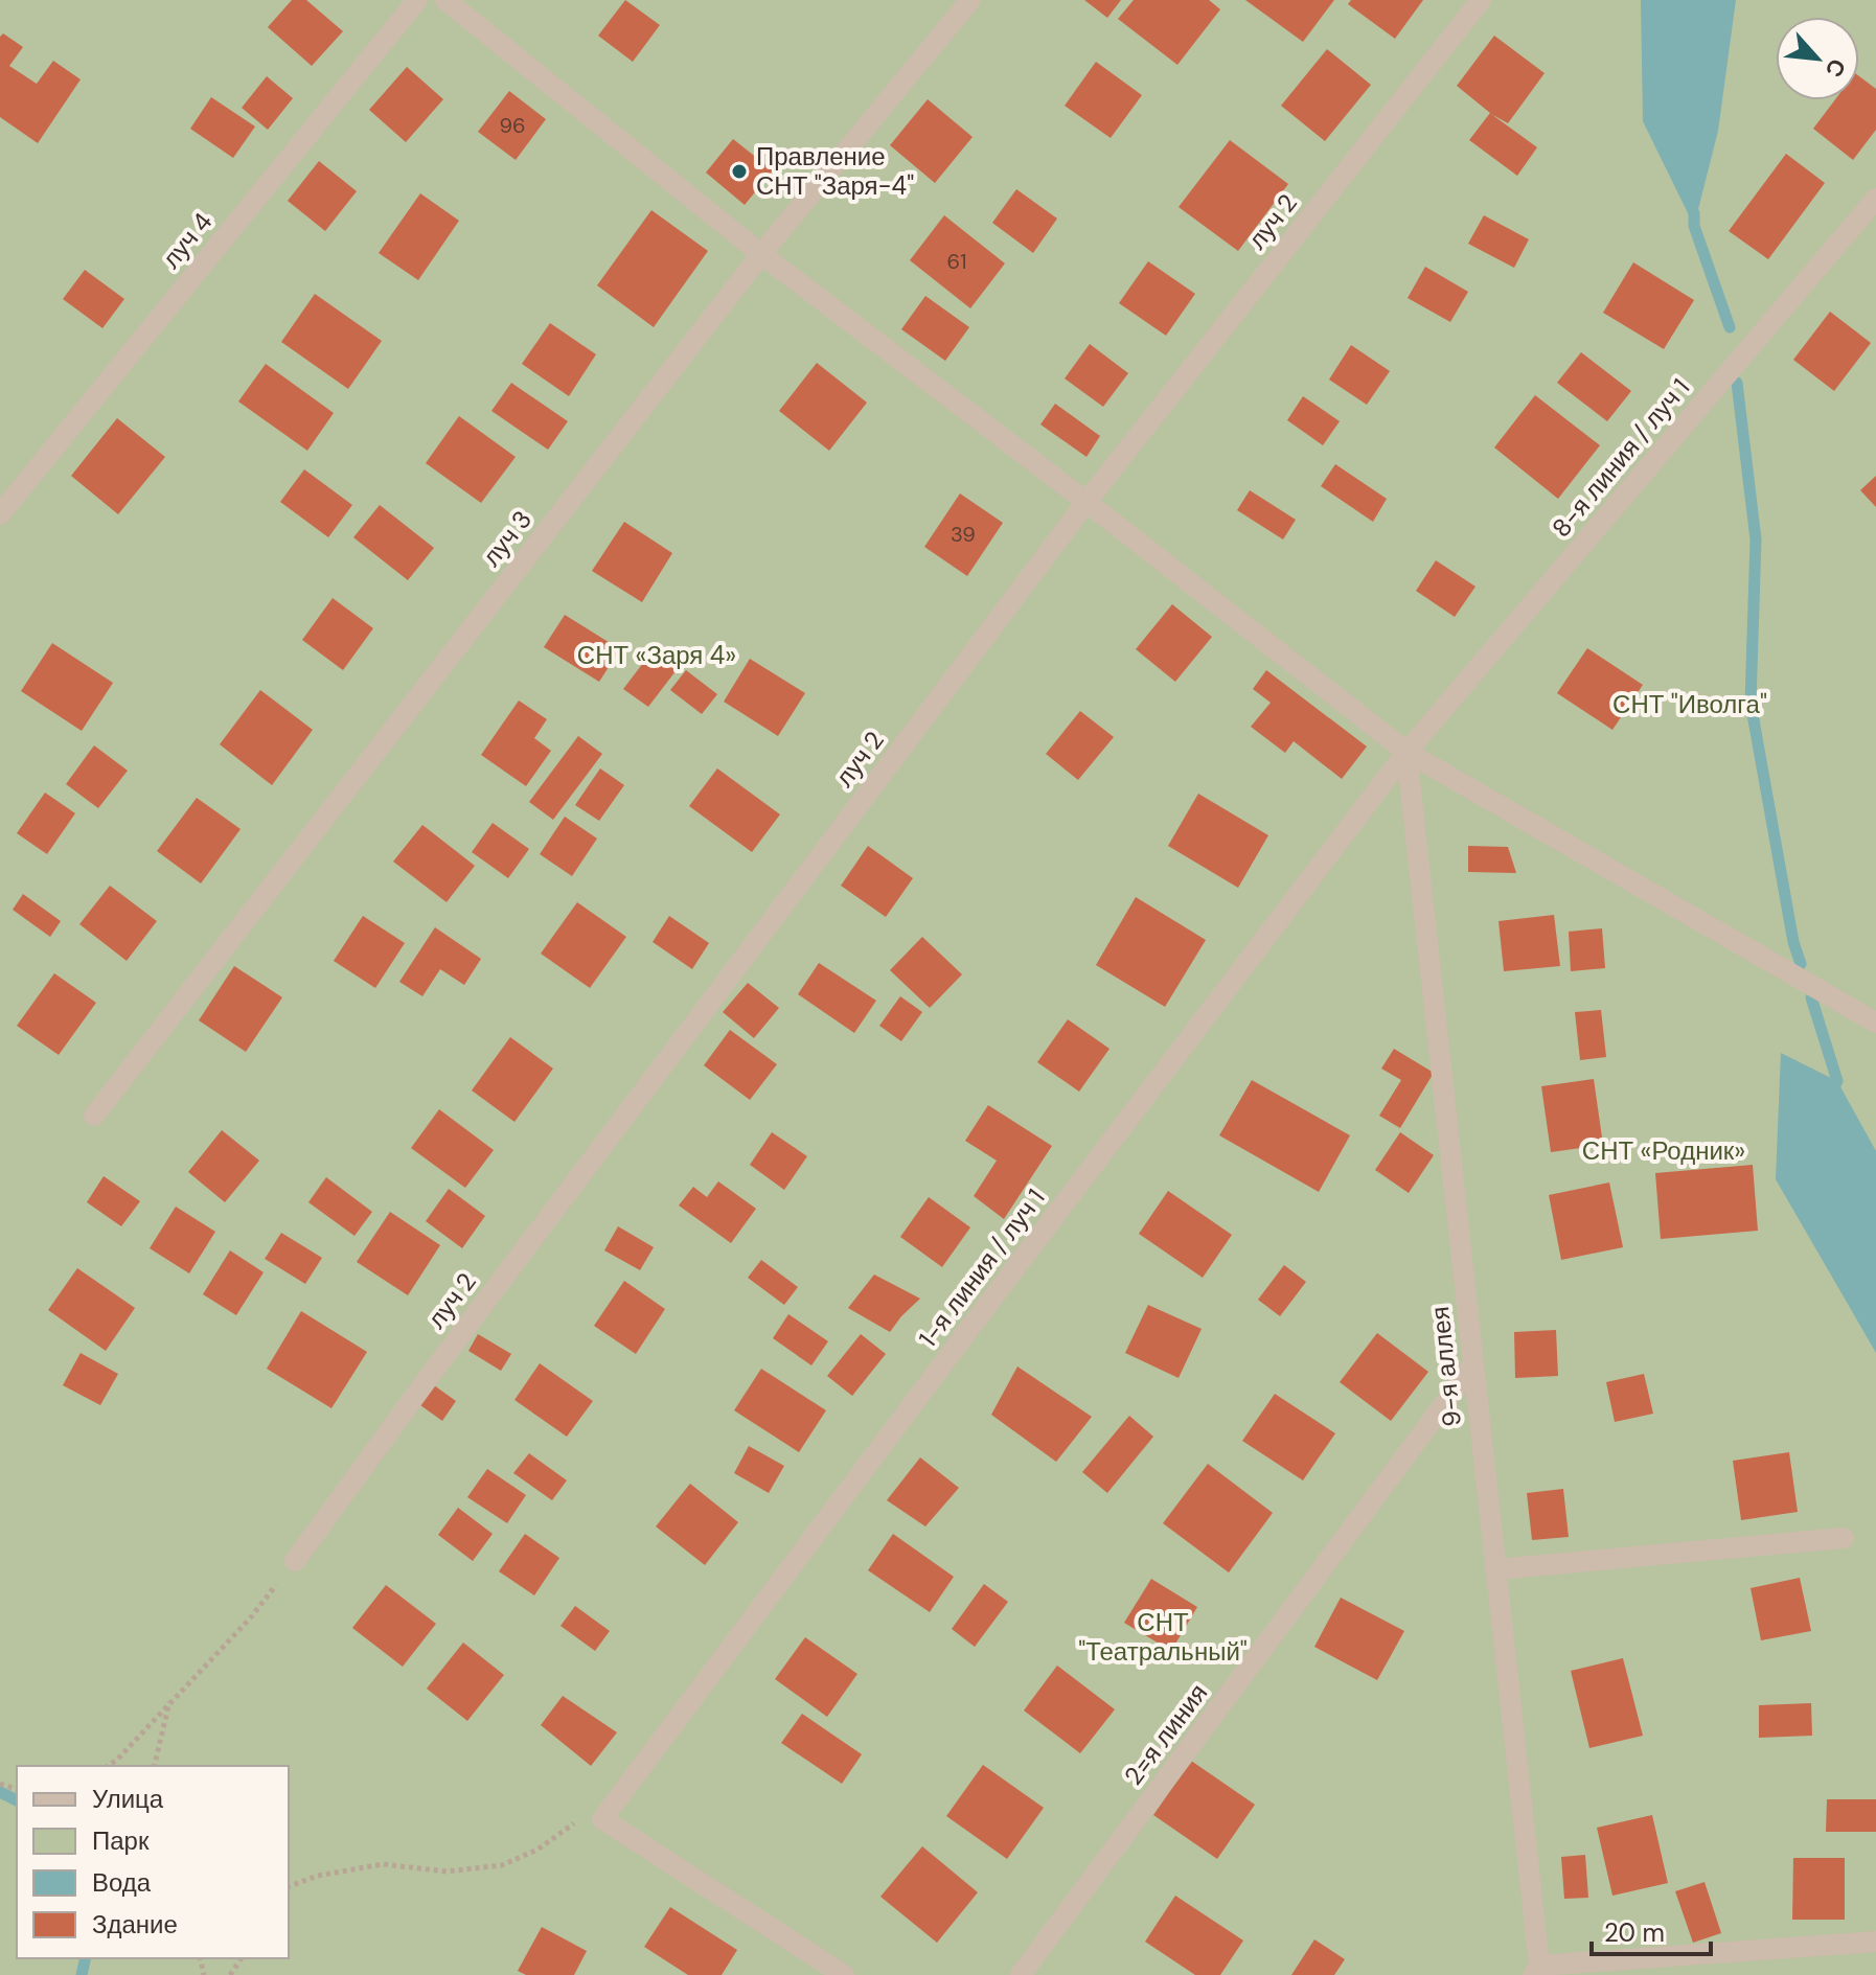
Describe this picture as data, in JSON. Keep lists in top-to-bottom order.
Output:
{
  "streets": {
    "street": [
      "луч 2",
      "луч 4",
      "8-я линия / луч 1",
      "луч 3",
      "1-я линия / луч 1",
      "9-я аллея",
      "2=я линия"
    ]
  },
  "crossings": [
    ["8-я линия / луч 1", "1-я линия / луч 1"],
    ["8-я линия / луч 1", "9-я аллея"],
    ["1-я линия / луч 1", "9-я аллея"],
    ["9-я аллея", "2=я линия"]
  ],
  "parks": [
    "СНТ «Заря 4»",
    "СНТ \"Иволга\"",
    "СНТ «Родник»",
    "СНТ \"Театральный\""
  ],
  "places": ["Правление СНТ \"Заря-4\""],
  "house_numbers": ["96", "61", "39"],
  "legend": [
    "Улица",
    "Парк",
    "Вода",
    "Здание"
  ],
  "scale_bar": "20 m",
  "north": "bottom right"
}
